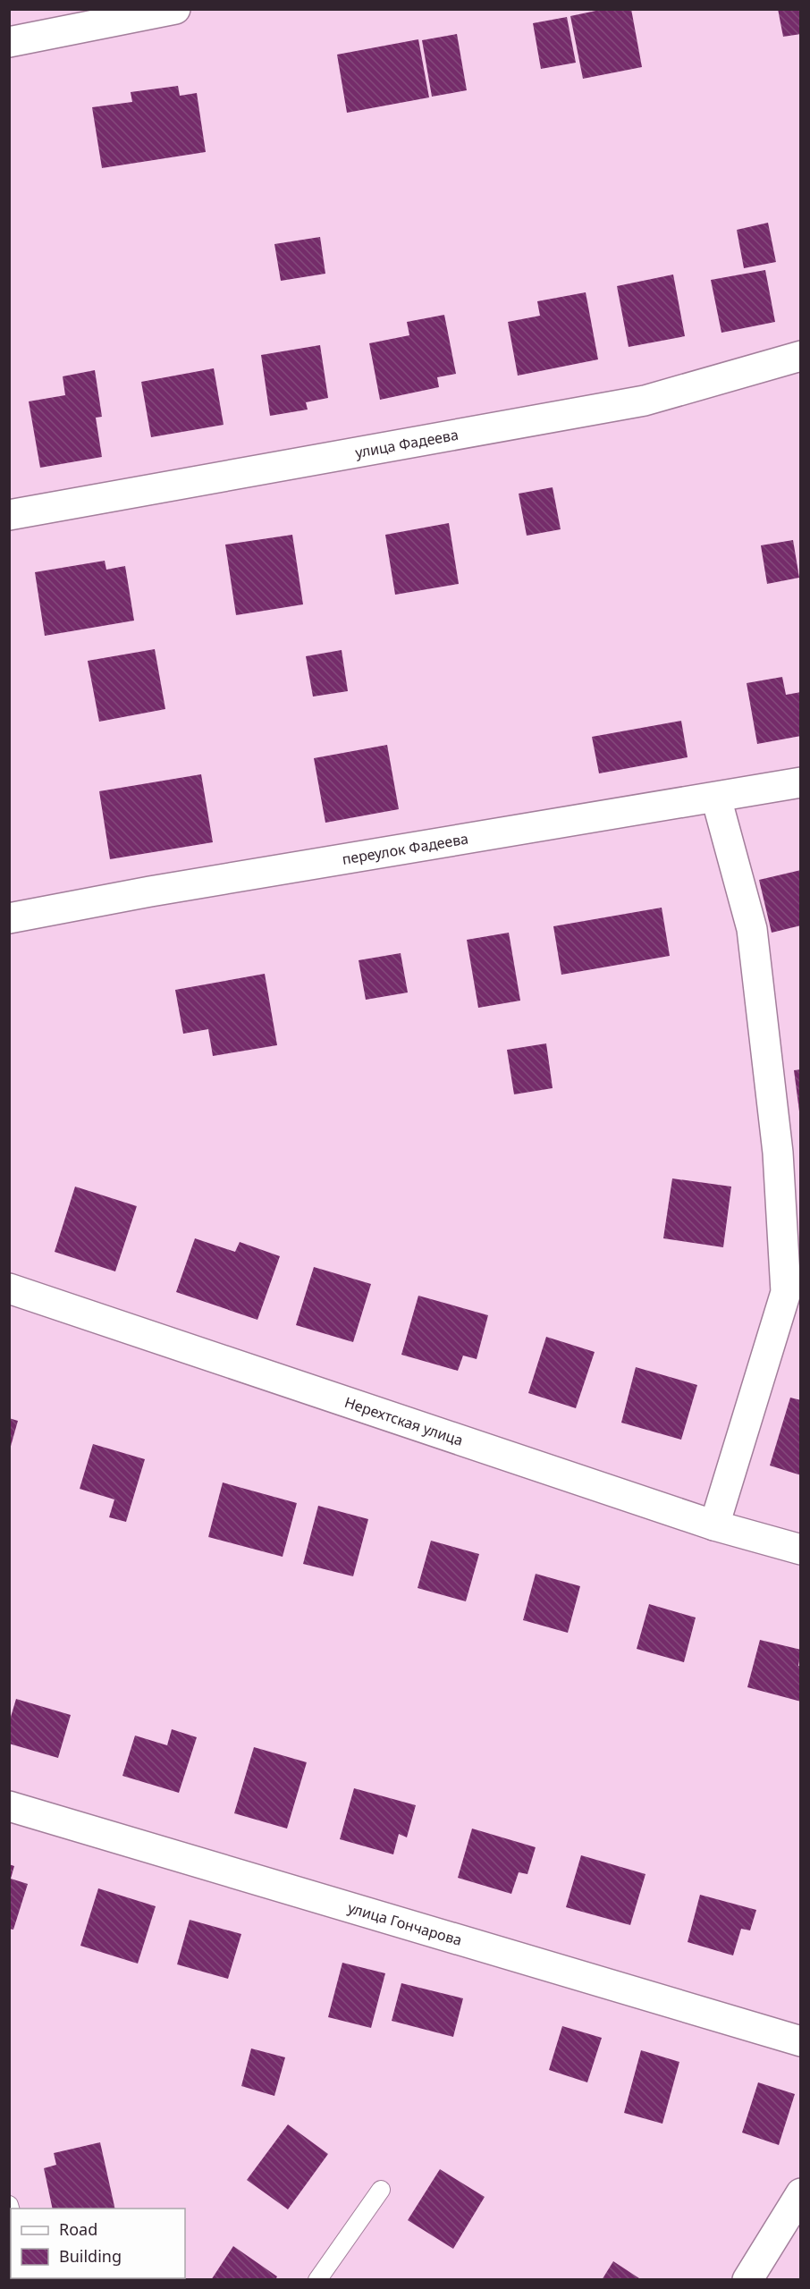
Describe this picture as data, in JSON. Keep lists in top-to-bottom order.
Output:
{
  "streets": {
    "street": [
      "улица Фадеева",
      "переулок Фадеева",
      "Нерехтская улица",
      "улица Гончарова"
    ]
  },
  "legend": ["Road", "Building"]
}
